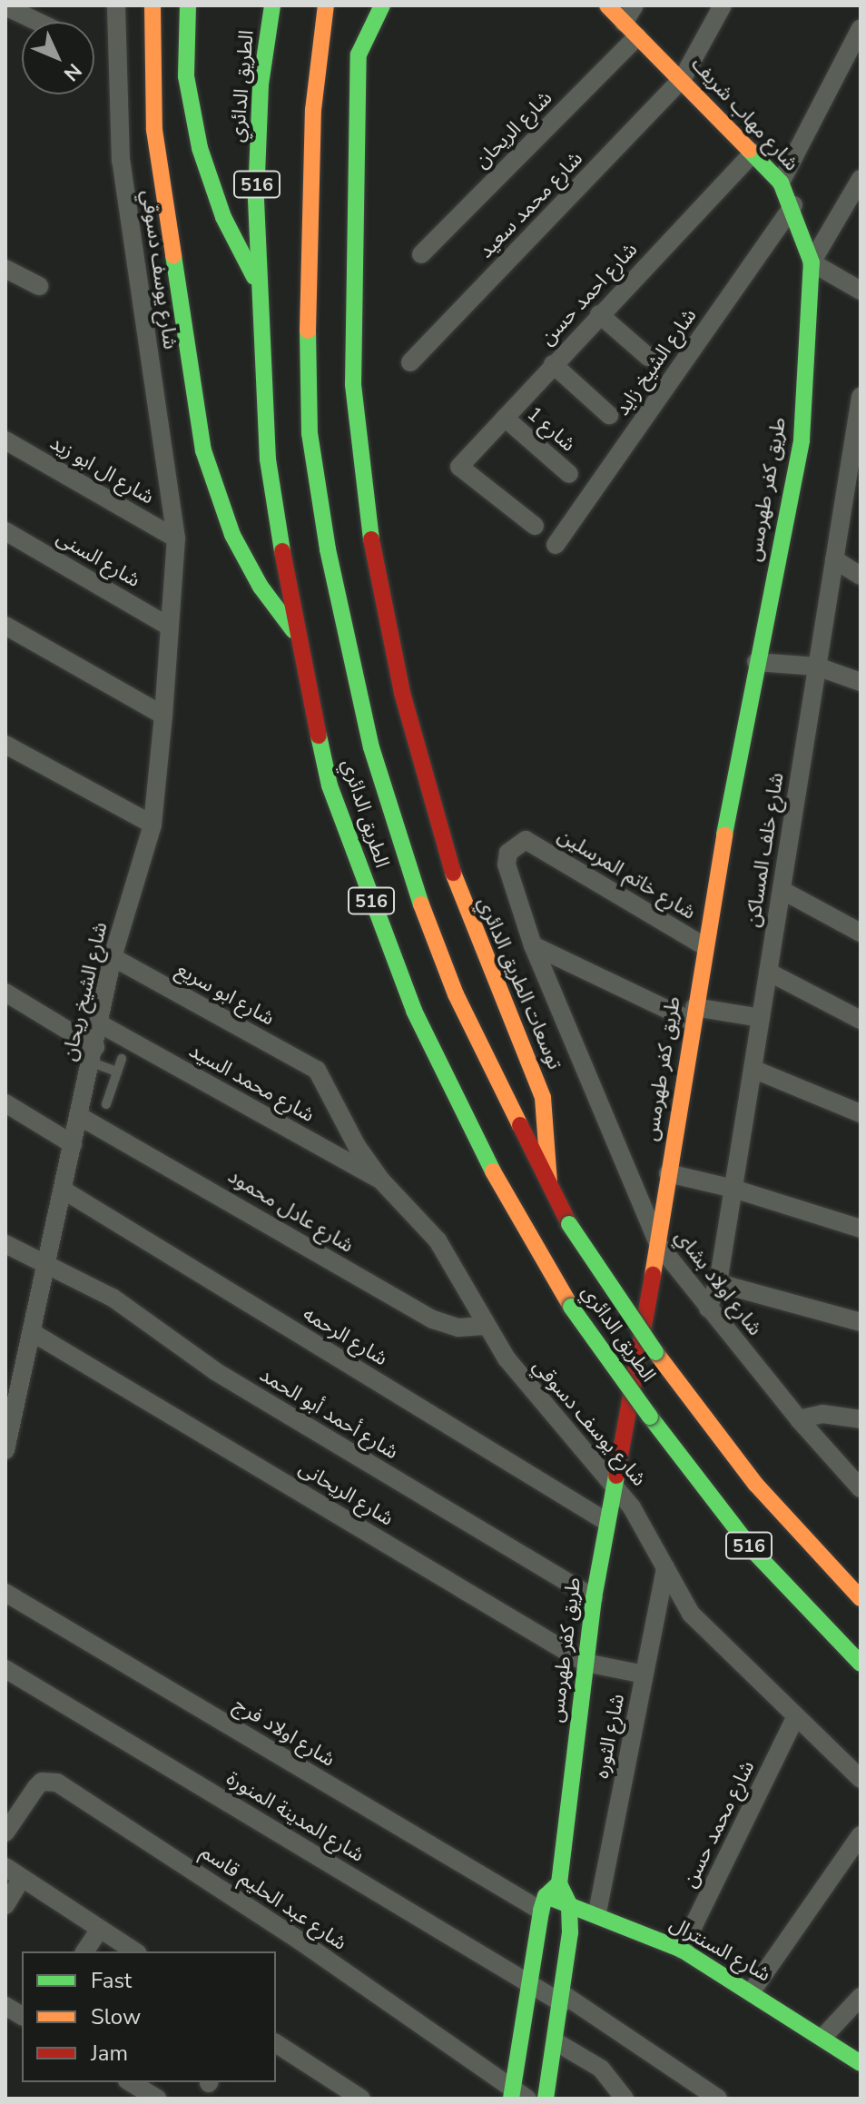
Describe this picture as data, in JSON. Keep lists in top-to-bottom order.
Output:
{
  "streets": {
    "main road": [
      "الطريق الدائري",
      "شارع مهاب شريف",
      "516",
      "طريق كفر طهرمس",
      "توسعات الطريق الدائري",
      "شارع السنترال"
    ],
    "street": [
      "شارع الريحان",
      "شارع محمد سعيد",
      "شارع يوسف دسوقي",
      "شارع احمد حسن",
      "شارع الشيخ زايد",
      "شارع 1",
      "شارع ال ابو زيد",
      "شارع السنى",
      "شارع خلف المساكن",
      "شارع خاتم المرسلين",
      "شارع الشيخ ريحان",
      "شارع ابو سريع",
      "شارع محمد السيد",
      "شارع عادل محمود",
      "شارع اولاد بشاي",
      "شارع الرحمه",
      "شارع أحمد أبو الحمد",
      "شارع الريحانى",
      "شارع اولاد فرج",
      "شارع الثوره",
      "شارع المدينة المنورة",
      "شارع محمد حسن",
      "شارع عبد الحليم قاسم"
    ]
  },
  "crossings": [
    ["الطريق الدائري", "توسعات الطريق الدائري"],
    ["شارع مهاب شريف", "شارع الريحان"],
    ["شارع مهاب شريف", "شارع محمد سعيد"],
    ["شارع مهاب شريف", "شارع احمد حسن"],
    ["شارع مهاب شريف", "شارع الشيخ زايد"],
    ["شارع مهاب شريف", "طريق كفر طهرمس"],
    ["شارع يوسف دسوقي", "شارع ال ابو زيد"],
    ["شارع يوسف دسوقي", "طريق كفر طهرمس"],
    ["شارع يوسف دسوقي", "شارع الشيخ ريحان"],
    ["شارع يوسف دسوقي", "شارع ابو سريع"],
    ["شارع يوسف دسوقي", "شارع محمد السيد"],
    ["شارع يوسف دسوقي", "شارع عادل محمود"],
    ["شارع يوسف دسوقي", "شارع الثوره"],
    ["شارع يوسف دسوقي", "شارع محمد حسن"],
    ["شارع احمد حسن", "شارع 1"],
    ["شارع ال ابو زيد", "شارع الشيخ ريحان"],
    ["طريق كفر طهرمس", "شارع خاتم المرسلين"],
    ["طريق كفر طهرمس", "شارع اولاد بشاي"],
    ["طريق كفر طهرمس", "شارع الرحمه"],
    ["طريق كفر طهرمس", "شارع أحمد أبو الحمد"],
    ["طريق كفر طهرمس", "شارع الريحانى"],
    ["شارع السنى", "شارع الشيخ ريحان"],
    ["شارع خلف المساكن", "شارع اولاد بشاي"],
    ["شارع خاتم المرسلين", "شارع اولاد بشاي"],
    ["شارع الشيخ ريحان", "شارع ابو سريع"],
    ["شارع الشيخ ريحان", "شارع محمد السيد"],
    ["شارع الشيخ ريحان", "شارع عادل محمود"],
    ["شارع الشيخ ريحان", "شارع الرحمه"],
    ["شارع الشيخ ريحان", "شارع أحمد أبو الحمد"],
    ["شارع الشيخ ريحان", "شارع الريحانى"],
    ["شارع الريحانى", "شارع الثوره"],
    ["شارع اولاد فرج", "شارع السنترال"],
    ["شارع الثوره", "شارع السنترال"],
    ["شارع محمد حسن", "شارع السنترال"]
  ],
  "legend": ["Fast", "Slow", "Jam"],
  "north": "bottom right"
}
